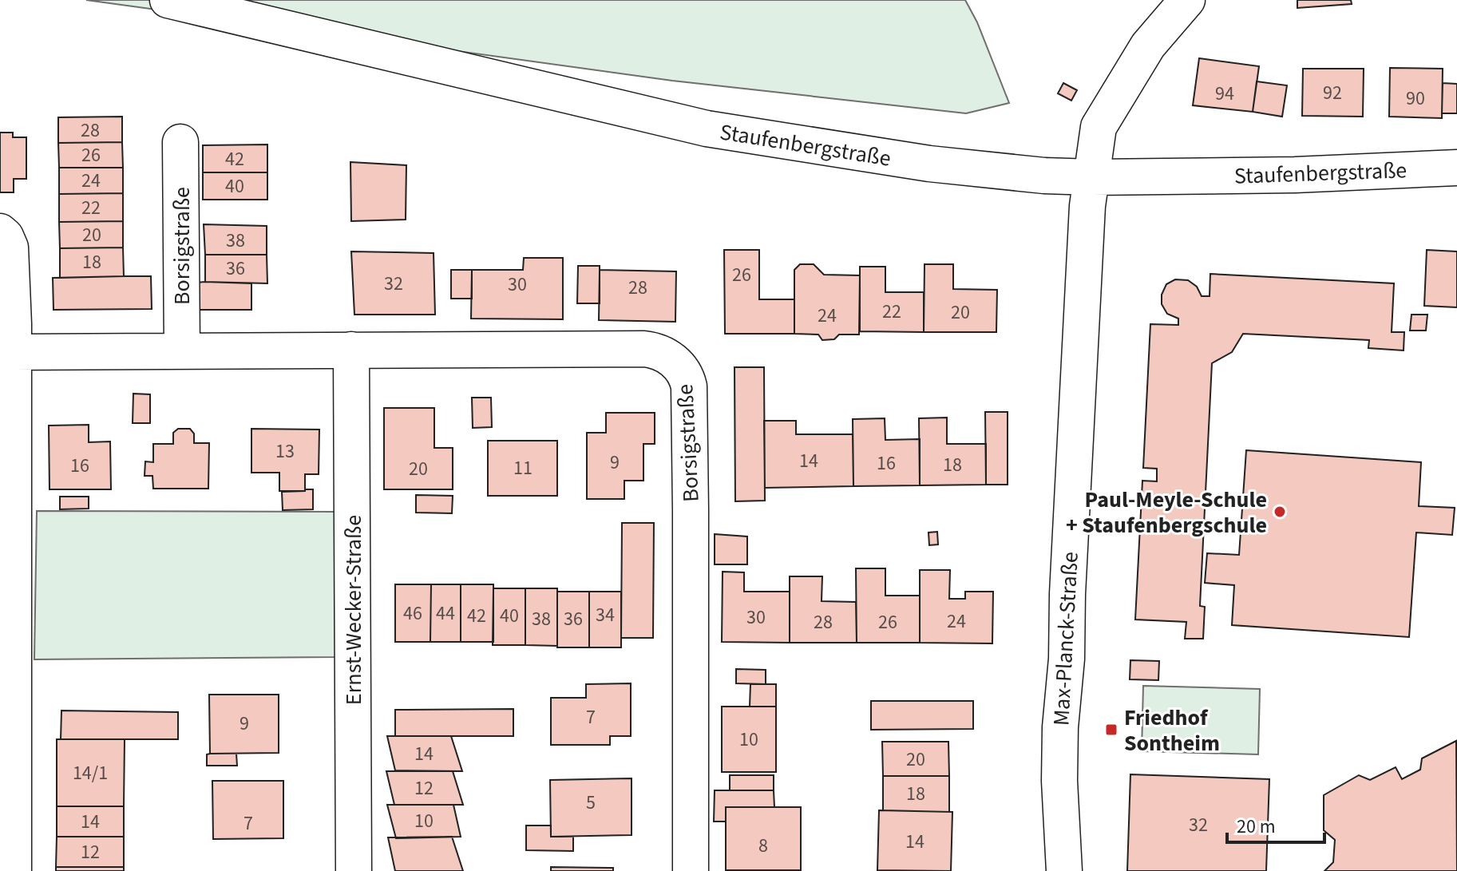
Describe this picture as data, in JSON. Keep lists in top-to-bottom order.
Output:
{
  "streets": {
    "street": [
      "Staufenbergstraße",
      "Borsigstraße",
      "Ernst-Wecker-Straße",
      "Max-Planck-Straße"
    ]
  },
  "crossings": [
    ["Staufenbergstraße", "Max-Planck-Straße"],
    ["Borsigstraße", "Ernst-Wecker-Straße"]
  ],
  "places": {
    "other": ["Paul-Meyle-Schule + Staufenbergschule"],
    "transit": ["Friedhof Sontheim"]
  },
  "house_numbers": [
    "92",
    "94",
    "90",
    "28",
    "26",
    "42",
    "24",
    "40",
    "22",
    "20",
    "38",
    "18",
    "36",
    "26",
    "32",
    "30",
    "28",
    "22",
    "20",
    "24",
    "13",
    "14",
    "9",
    "16",
    "18",
    "16",
    "11",
    "20",
    "46",
    "44",
    "34",
    "42",
    "40",
    "30",
    "38",
    "36",
    "24",
    "28",
    "26",
    "7",
    "9",
    "10",
    "14",
    "20",
    "14/1",
    "12",
    "18",
    "5",
    "10",
    "14",
    "7",
    "32",
    "14",
    "8",
    "12"
  ],
  "scale_bar": "20 m"
}
